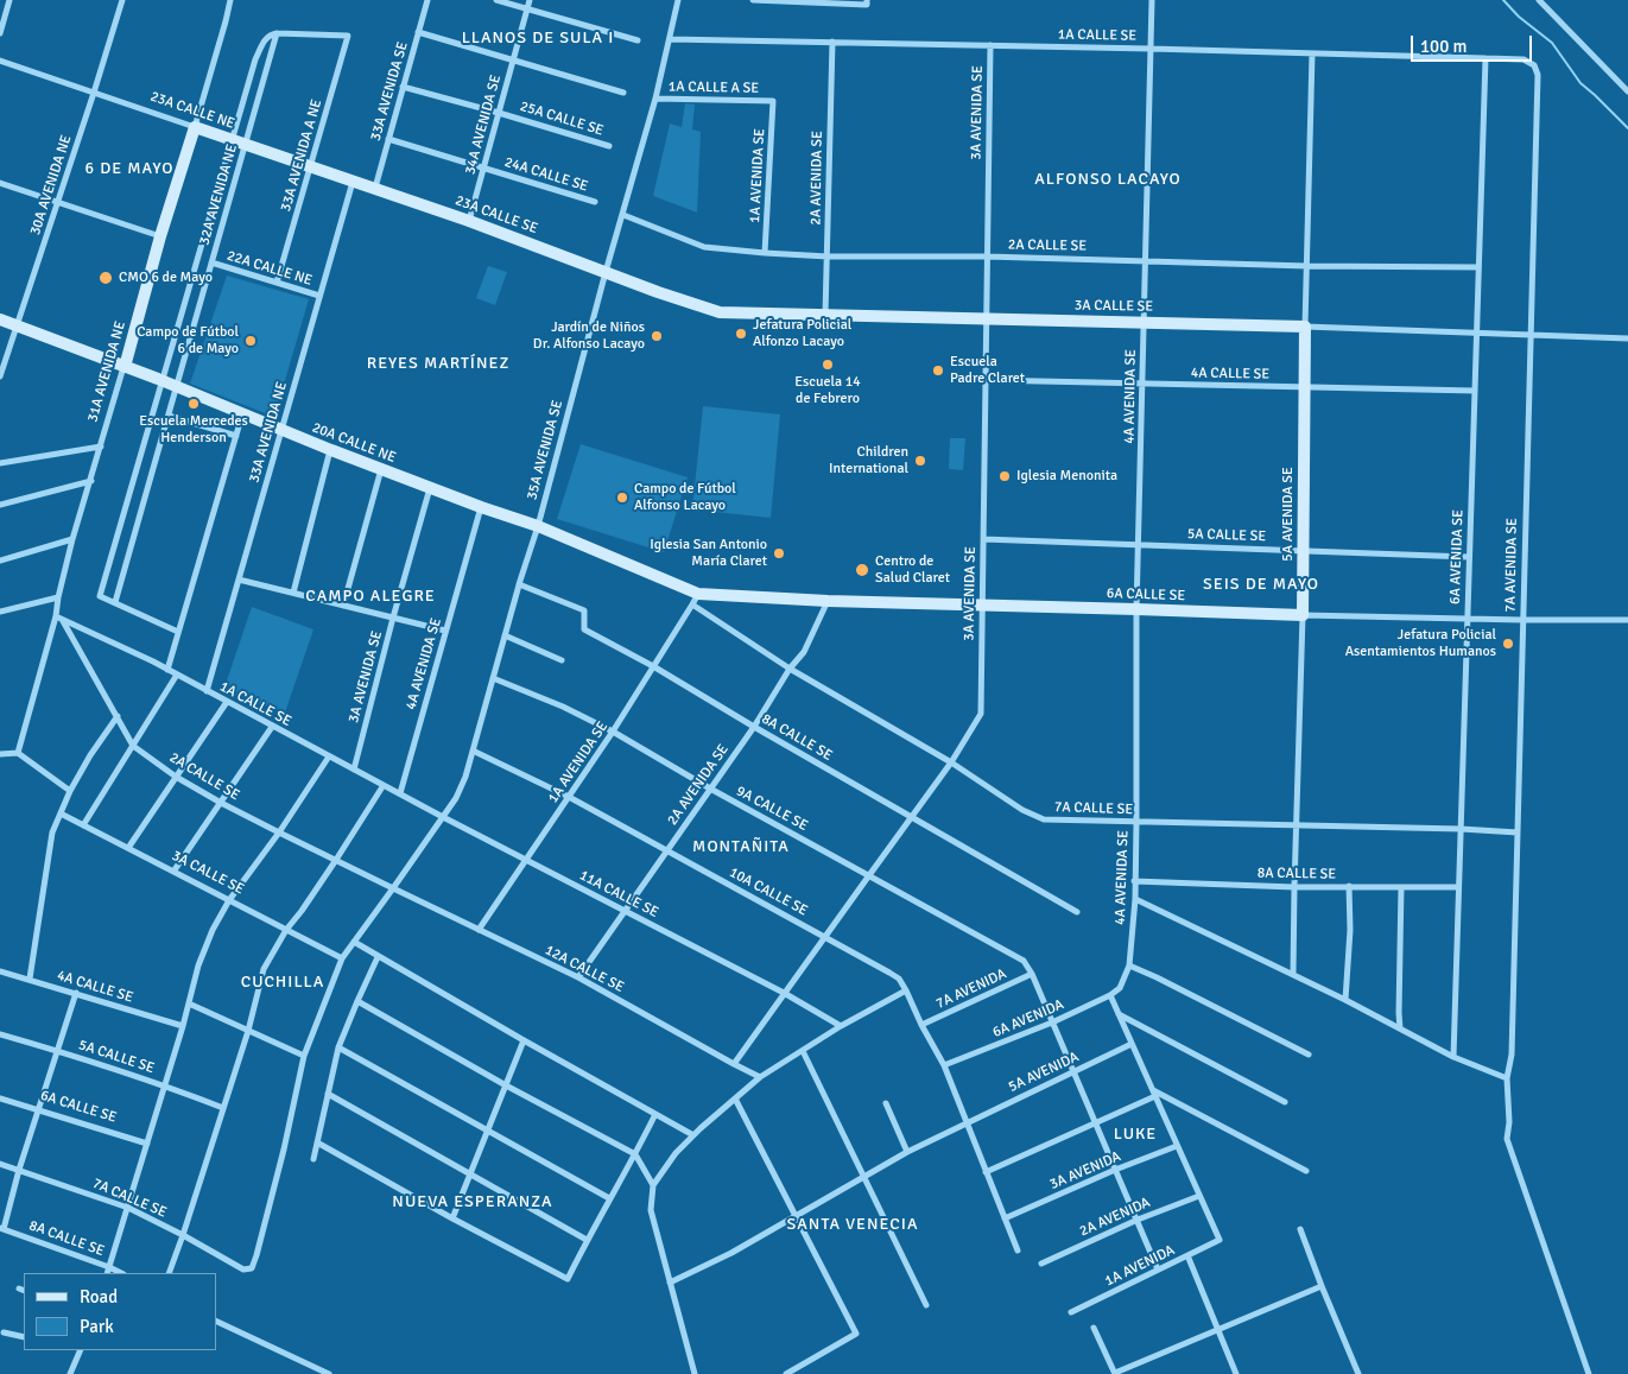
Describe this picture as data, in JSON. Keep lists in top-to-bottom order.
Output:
{
  "streets": {
    "street": [
      "1A CALLE SE",
      "1A CALLE A SE",
      "33A AVENIDA SE",
      "23A CALLE NE",
      "3A AVENIDA SE",
      "25A CALLE SE",
      "34A AVENIDA SE",
      "33A AVENIDA A NE",
      "24A CALLE SE",
      "1A AVENIDA SE",
      "2A AVENIDA SE",
      "30A AVENIDA NE",
      "32A AVENIDA NE",
      "23A CALLE SE",
      "2A CALLE SE",
      "22A CALLE NE",
      "3A CALLE SE",
      "31A AVENIDA NE",
      "4A CALLE SE",
      "4A AVENIDA SE",
      "33A AVENIDA NE",
      "20A CALLE NE",
      "35A AVENIDA SE",
      "5A AVENIDA SE",
      "5A CALLE SE",
      "6A AVENIDA SE",
      "7A AVENIDA SE",
      "6A CALLE SE",
      "8A CALLE SE",
      "9A CALLE SE",
      "7A CALLE SE",
      "10A CALLE SE",
      "11A CALLE SE",
      "12A CALLE SE",
      "7A AVENIDA",
      "6A AVENIDA",
      "5A AVENIDA",
      "3A AVENIDA",
      "2A AVENIDA",
      "1A AVENIDA"
    ]
  },
  "crossings": [
    ["1A CALLE SE", "3A AVENIDA SE"],
    ["1A CALLE SE", "2A AVENIDA SE"],
    ["1A CALLE SE", "2A CALLE SE"],
    ["1A CALLE SE", "31A AVENIDA NE"],
    ["1A CALLE SE", "4A AVENIDA SE"],
    ["1A CALLE SE", "33A AVENIDA NE"],
    ["1A CALLE SE", "35A AVENIDA SE"],
    ["1A CALLE SE", "5A AVENIDA SE"],
    ["1A CALLE SE", "6A AVENIDA SE"],
    ["1A CALLE SE", "7A AVENIDA SE"],
    ["1A CALLE SE", "11A CALLE SE"],
    ["1A CALLE A SE", "1A AVENIDA SE"],
    ["1A CALLE A SE", "35A AVENIDA SE"],
    ["33A AVENIDA SE", "23A CALLE NE"],
    ["33A AVENIDA SE", "25A CALLE SE"],
    ["33A AVENIDA SE", "24A CALLE SE"],
    ["33A AVENIDA SE", "23A CALLE SE"],
    ["23A CALLE NE", "33A AVENIDA A NE"],
    ["23A CALLE NE", "30A AVENIDA NE"],
    ["23A CALLE NE", "32A AVENIDA NE"],
    ["23A CALLE NE", "23A CALLE SE"],
    ["23A CALLE NE", "31A AVENIDA NE"],
    ["23A CALLE NE", "33A AVENIDA NE"],
    ["3A AVENIDA SE", "2A CALLE SE"],
    ["3A AVENIDA SE", "3A CALLE SE"],
    ["3A AVENIDA SE", "4A CALLE SE"],
    ["3A AVENIDA SE", "20A CALLE NE"],
    ["3A AVENIDA SE", "5A CALLE SE"],
    ["3A AVENIDA SE", "6A CALLE SE"],
    ["3A AVENIDA SE", "8A CALLE SE"],
    ["3A AVENIDA SE", "9A CALLE SE"],
    ["3A AVENIDA SE", "7A CALLE SE"],
    ["3A AVENIDA SE", "10A CALLE SE"],
    ["3A AVENIDA SE", "11A CALLE SE"],
    ["3A AVENIDA SE", "12A CALLE SE"],
    ["25A CALLE SE", "34A AVENIDA SE"],
    ["34A AVENIDA SE", "24A CALLE SE"],
    ["34A AVENIDA SE", "23A CALLE SE"],
    ["33A AVENIDA A NE", "32A AVENIDA NE"],
    ["33A AVENIDA A NE", "22A CALLE NE"],
    ["1A AVENIDA SE", "2A CALLE SE"],
    ["1A AVENIDA SE", "20A CALLE NE"],
    ["1A AVENIDA SE", "6A CALLE SE"],
    ["1A AVENIDA SE", "8A CALLE SE"],
    ["1A AVENIDA SE", "9A CALLE SE"],
    ["1A AVENIDA SE", "7A CALLE SE"],
    ["1A AVENIDA SE", "10A CALLE SE"],
    ["1A AVENIDA SE", "11A CALLE SE"],
    ["1A AVENIDA SE", "12A CALLE SE"],
    ["2A AVENIDA SE", "2A CALLE SE"],
    ["2A AVENIDA SE", "3A CALLE SE"],
    ["2A AVENIDA SE", "6A CALLE SE"],
    ["2A AVENIDA SE", "8A CALLE SE"],
    ["2A AVENIDA SE", "9A CALLE SE"],
    ["2A AVENIDA SE", "7A CALLE SE"],
    ["2A AVENIDA SE", "10A CALLE SE"],
    ["2A AVENIDA SE", "11A CALLE SE"],
    ["2A AVENIDA SE", "12A CALLE SE"],
    ["30A AVENIDA NE", "20A CALLE NE"],
    ["32A AVENIDA NE", "22A CALLE NE"],
    ["32A AVENIDA NE", "20A CALLE NE"],
    ["23A CALLE SE", "3A CALLE SE"],
    ["23A CALLE SE", "35A AVENIDA SE"],
    ["2A CALLE SE", "4A AVENIDA SE"],
    ["2A CALLE SE", "35A AVENIDA SE"],
    ["2A CALLE SE", "5A AVENIDA SE"],
    ["2A CALLE SE", "6A AVENIDA SE"],
    ["2A CALLE SE", "12A CALLE SE"],
    ["22A CALLE NE", "33A AVENIDA NE"],
    ["3A CALLE SE", "4A AVENIDA SE"],
    ["3A CALLE SE", "35A AVENIDA SE"],
    ["3A CALLE SE", "5A AVENIDA SE"],
    ["3A CALLE SE", "6A AVENIDA SE"],
    ["3A CALLE SE", "7A AVENIDA SE"],
    ["31A AVENIDA NE", "20A CALLE NE"],
    ["4A CALLE SE", "4A AVENIDA SE"],
    ["4A CALLE SE", "5A AVENIDA SE"],
    ["4A CALLE SE", "6A AVENIDA SE"],
    ["4A AVENIDA SE", "20A CALLE NE"],
    ["4A AVENIDA SE", "5A CALLE SE"],
    ["4A AVENIDA SE", "6A CALLE SE"],
    ["4A AVENIDA SE", "8A CALLE SE"],
    ["4A AVENIDA SE", "7A CALLE SE"],
    ["4A AVENIDA SE", "6A AVENIDA"],
    ["33A AVENIDA NE", "20A CALLE NE"],
    ["20A CALLE NE", "35A AVENIDA SE"],
    ["20A CALLE NE", "6A CALLE SE"],
    ["20A CALLE NE", "7A CALLE SE"],
    ["35A AVENIDA SE", "8A CALLE SE"],
    ["35A AVENIDA SE", "9A CALLE SE"],
    ["35A AVENIDA SE", "7A CALLE SE"],
    ["35A AVENIDA SE", "10A CALLE SE"],
    ["35A AVENIDA SE", "11A CALLE SE"],
    ["35A AVENIDA SE", "12A CALLE SE"],
    ["5A AVENIDA SE", "5A CALLE SE"],
    ["5A AVENIDA SE", "6A CALLE SE"],
    ["5A AVENIDA SE", "8A CALLE SE"],
    ["5A AVENIDA SE", "7A CALLE SE"],
    ["5A CALLE SE", "6A AVENIDA SE"],
    ["6A AVENIDA SE", "6A CALLE SE"],
    ["6A AVENIDA SE", "8A CALLE SE"],
    ["6A AVENIDA SE", "7A CALLE SE"],
    ["7A AVENIDA SE", "6A CALLE SE"],
    ["7A AVENIDA SE", "7A CALLE SE"],
    ["6A CALLE SE", "7A CALLE SE"],
    ["9A CALLE SE", "7A AVENIDA"],
    ["10A CALLE SE", "7A AVENIDA"],
    ["10A CALLE SE", "6A AVENIDA"],
    ["10A CALLE SE", "5A AVENIDA"],
    ["10A CALLE SE", "3A AVENIDA"],
    ["2A AVENIDA", "1A AVENIDA"]
  ],
  "districts": [
    "LLANOS DE SULA I",
    "6 DE MAYO",
    "ALFONSO LACAYO",
    "REYES MARTÍNEZ",
    "SEIS DE MAYO",
    "CAMPO ALEGRE",
    "MONTAÑITA",
    "CUCHILLA",
    "LUKE",
    "NUEVA ESPERANZA",
    "SANTA VENECIA"
  ],
  "places": [
    "CMO 6 de Mayo",
    "Jefatura Policial Alfonzo Lacayo",
    "Jardín de Niños Dr. Alfonso Lacayo",
    "Campo de Fútbol 6 de Mayo",
    "Escuela 14 de Febrero",
    "Escuela Padre Claret",
    "Escuela Mercedes Henderson",
    "Children International",
    "Iglesia Menonita",
    "Campo de Fútbol Alfonso Lacayo",
    "Iglesia San Antonio María Claret",
    "Centro de Salud Claret",
    "Jefatura Policial Asentamientos Humanos"
  ],
  "legend": ["Road", "Park"],
  "scale_bar": "100 m"
}
